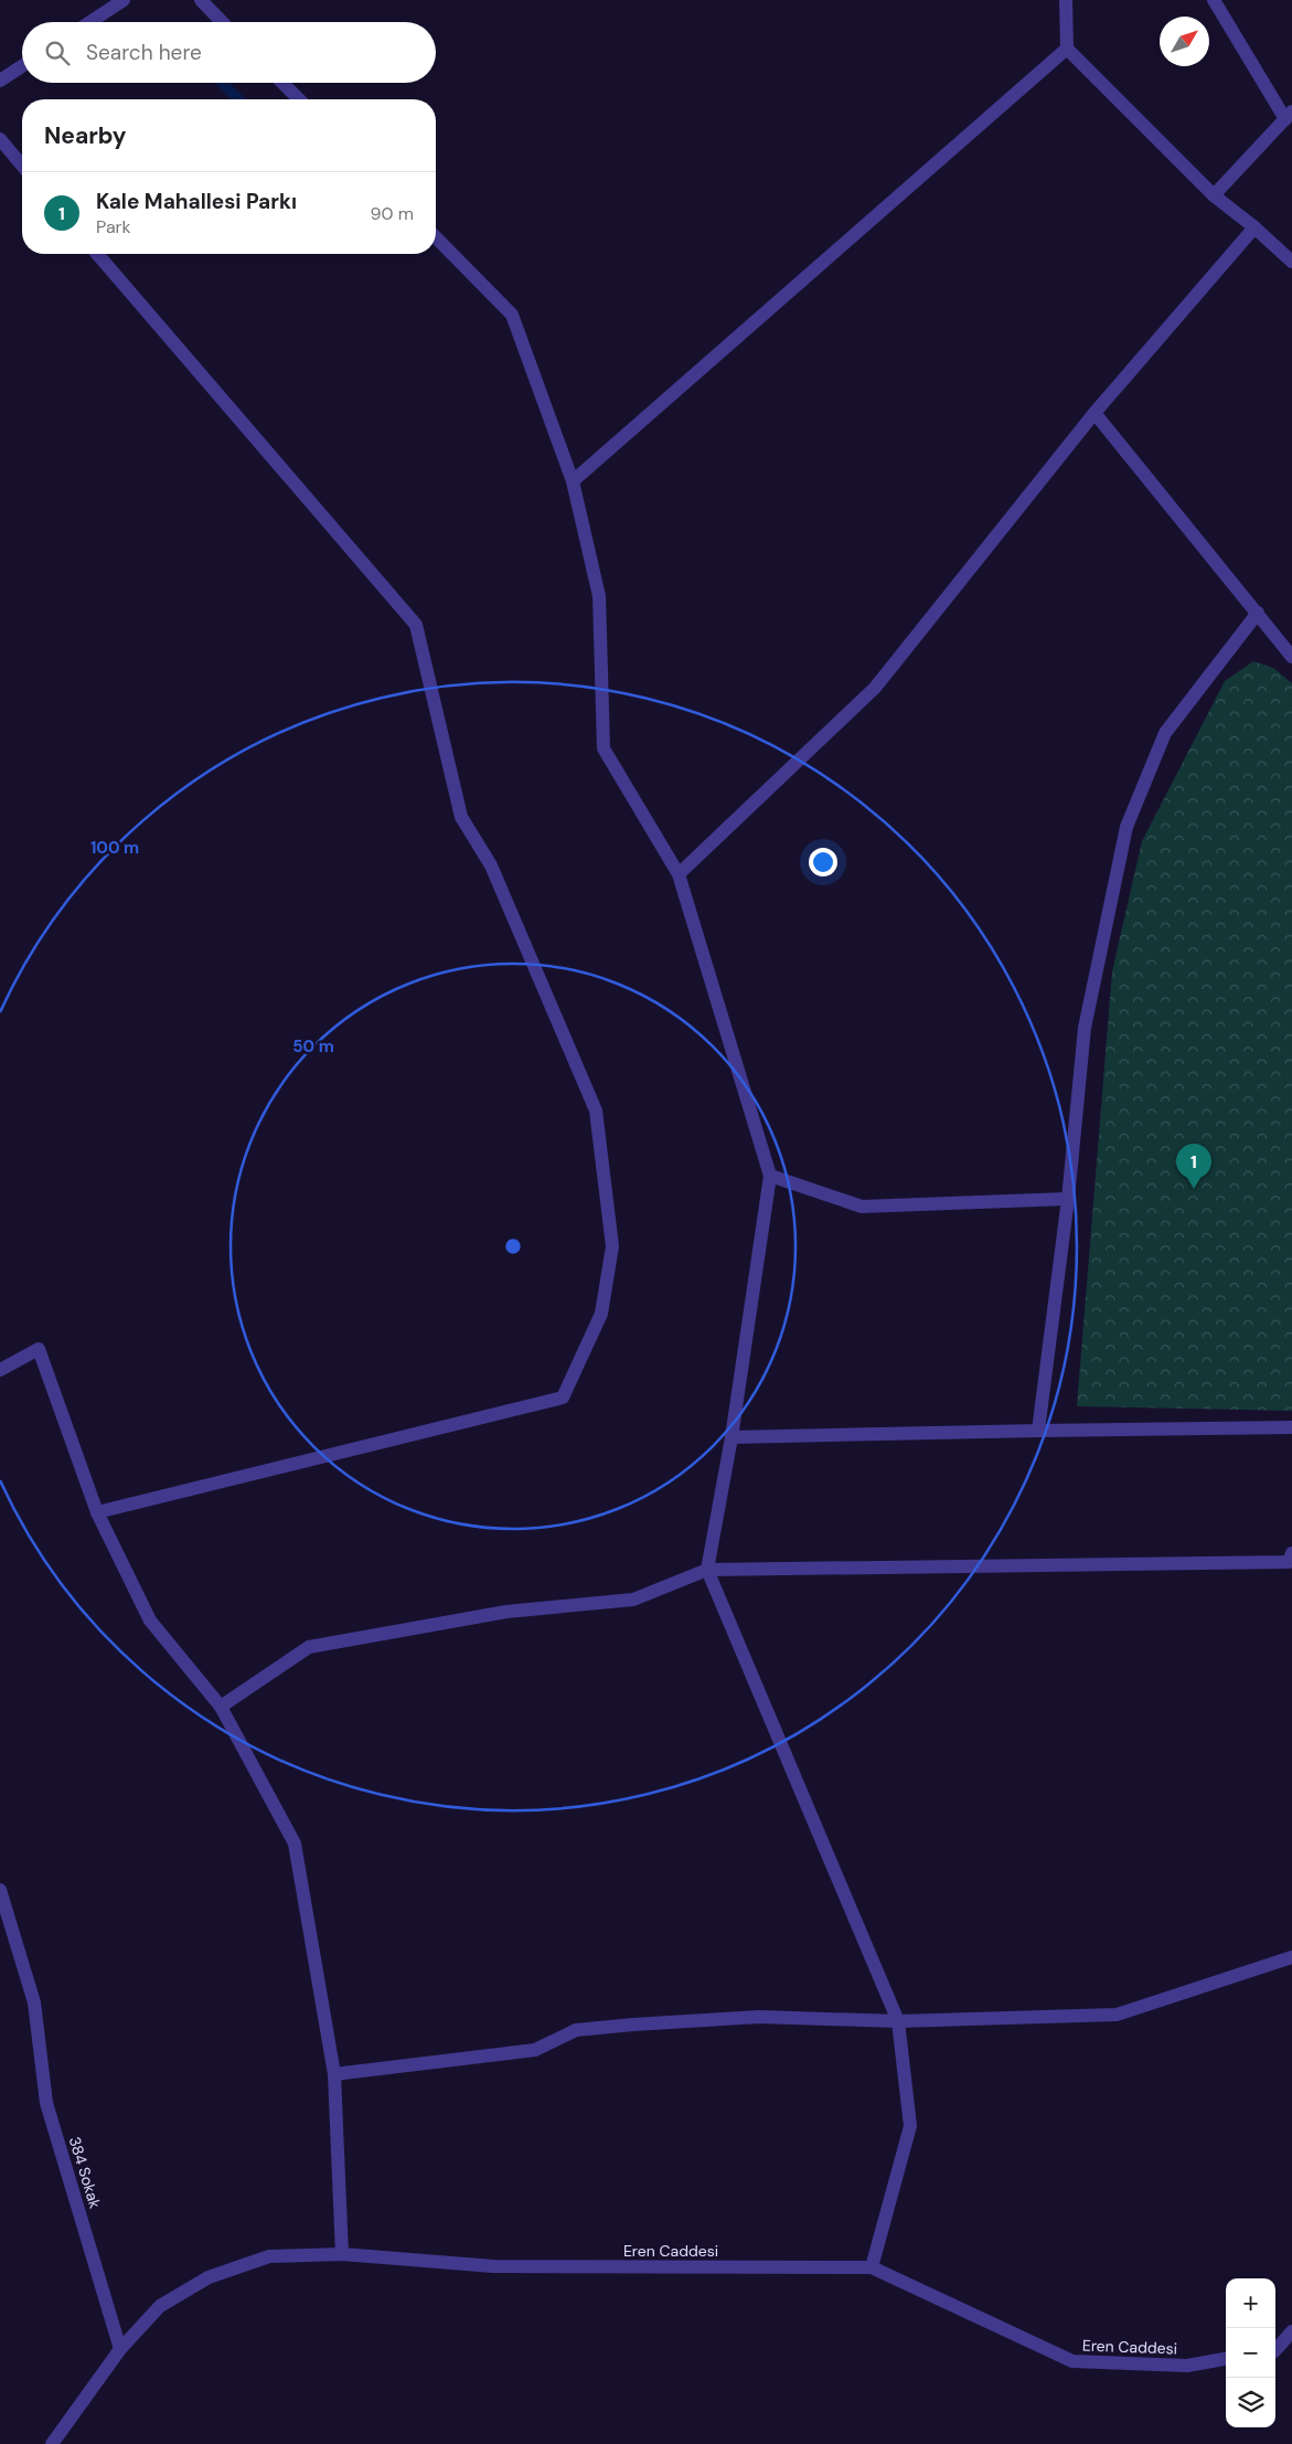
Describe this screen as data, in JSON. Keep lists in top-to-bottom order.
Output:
{
  "streets": {
    "street": ["384 Sokak", "Eren Caddesi"]
  },
  "crossings": [
    ["384 Sokak", "Eren Caddesi"]
  ],
  "north": "top right",
  "page": {
    "search": "Search here",
    "heading": "Nearby",
    "list": [
      {
        "mark": "1",
        "name": "Kale Mahallesi Parkı",
        "note": "Park",
        "value": "90 m"
      }
    ],
    "pins": "1",
    "map_buttons": ["+", "−"]
  },
  "rings": ["100 m", "50 m"]
}
